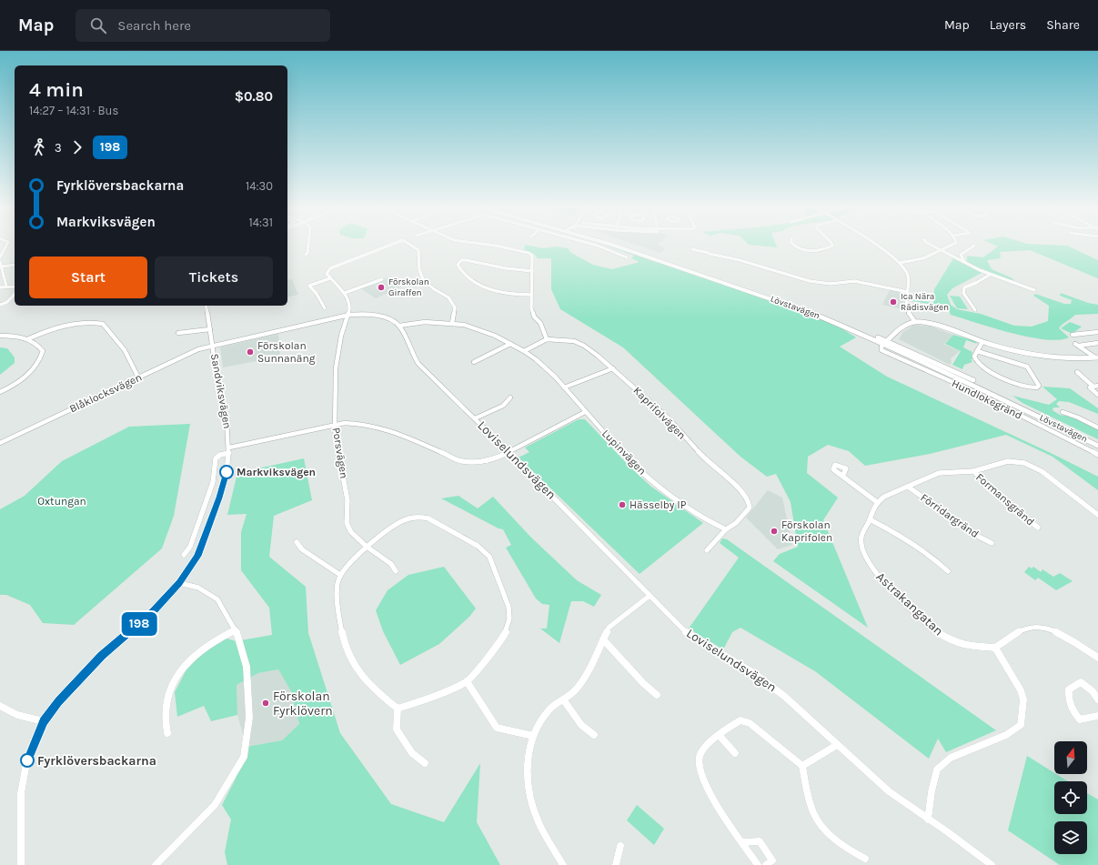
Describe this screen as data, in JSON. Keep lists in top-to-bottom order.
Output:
{
  "streets": {
    "street": [
      "Lövstavägen",
      "Sandviksvägen",
      "Blåklocksvägen",
      "Hundlokegränd",
      "Kaprifolvägen",
      "Lupinvägen",
      "Porsvägen",
      "Loviselundsvägen",
      "Formansgränd",
      "Förridargränd",
      "Astrakangatan"
    ]
  },
  "crossings": [
    ["Lövstavägen", "Hundlokegränd"],
    ["Sandviksvägen", "Blåklocksvägen"],
    ["Kaprifolvägen", "Lupinvägen"],
    ["Lupinvägen", "Loviselundsvägen"]
  ],
  "parks": ["Oxtungan"],
  "places": [
    "Förskolan Giraffen",
    "Ica Nära Rädisvägen",
    "Förskolan Sunnanäng",
    "Markviksvägen",
    "Hässelby IP",
    "Förskolan Kaprifolen",
    "Förskolan Fyrklövern",
    "Fyrklöversbackarna"
  ],
  "lines": ["bus line 198"],
  "north": "top",
  "page": {
    "header": "Map",
    "search": "Search here",
    "nav": ["Map", "Layers", "Share"],
    "on_map": "198",
    "heading": ["4 min", "14:27 – 14:31 · Bus", "$0.80"],
    "legs": ["3", "198"],
    "list": [
      {
        "name": "Fyrklöversbackarna",
        "value": "14:30"
      },
      {
        "name": "Markviksvägen",
        "value": "14:31"
      }
    ],
    "buttons": ["Start", "Tickets"]
  }
}
